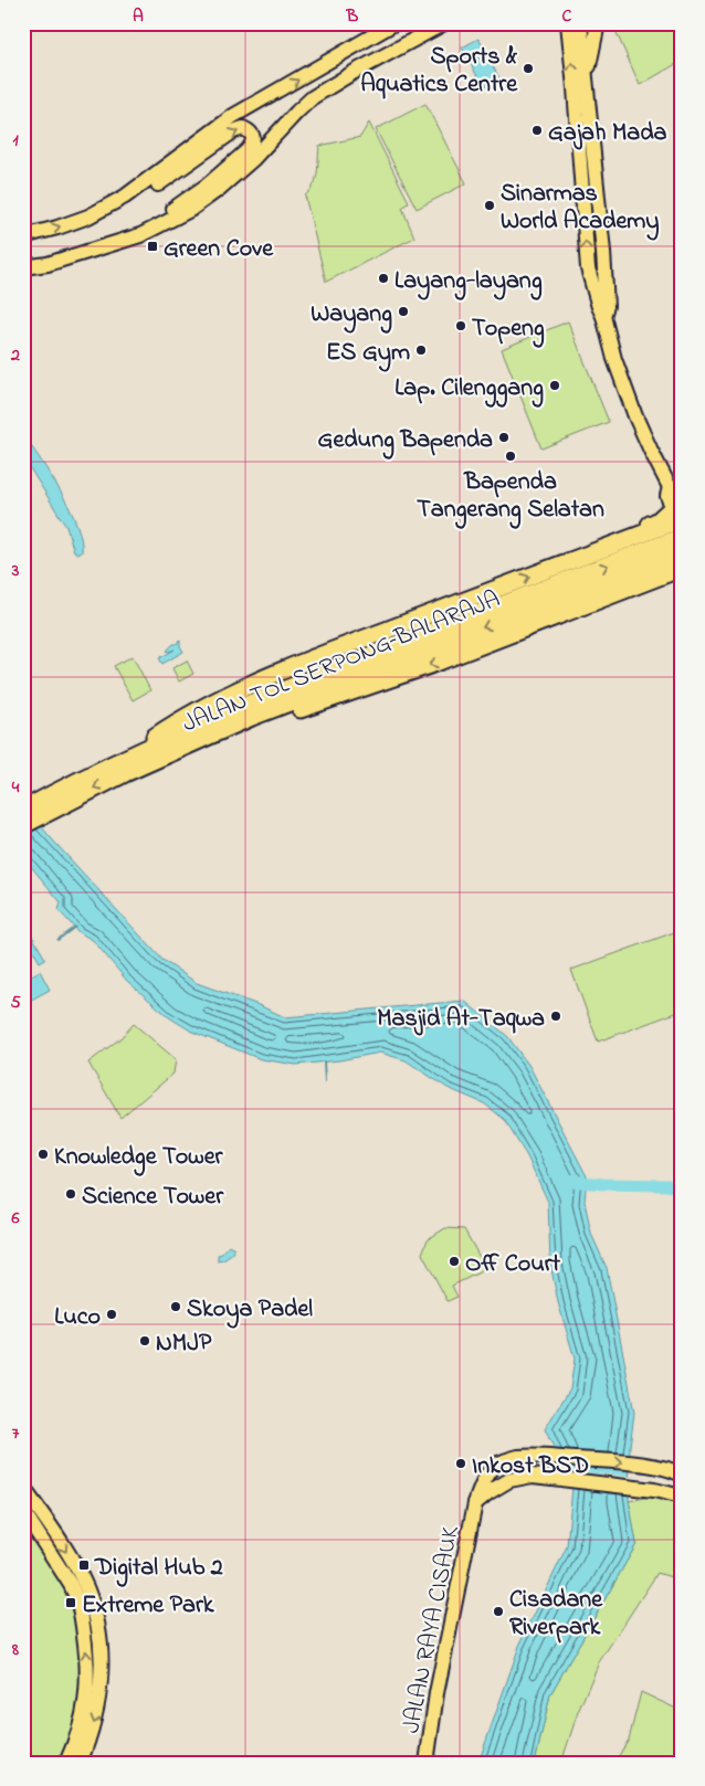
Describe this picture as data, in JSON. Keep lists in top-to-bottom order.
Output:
{
  "streets": {
    "highway": ["JALAN TOL SERPONG–BALARAJA"],
    "main road": ["JALAN RAYA CISAUK"]
  },
  "places": {
    "other": [
      "Sports & Aquatics Centre",
      "Gajah Mada",
      "Sinarmas World Academy",
      "Layang-layang",
      "Wayang",
      "Topeng",
      "ES Gym",
      "Lap. Cilenggang",
      "Gedung Bapenda",
      "Bapenda Tangerang Selatan",
      "Masjid At-Taqwa",
      "Knowledge Tower",
      "Science Tower",
      "Off Court",
      "Skoya Padel",
      "Luco",
      "NMJP",
      "Inkost BSD",
      "Cisadane Riverpark"
    ],
    "transit": ["Green Cove", "Digital Hub 2", "Extreme Park"]
  },
  "grid": {
    "columns": ["A", "B", "C"],
    "rows": [
      "1",
      "2",
      "3",
      "4",
      "5",
      "6",
      "7",
      "8"
    ]
  }
}
